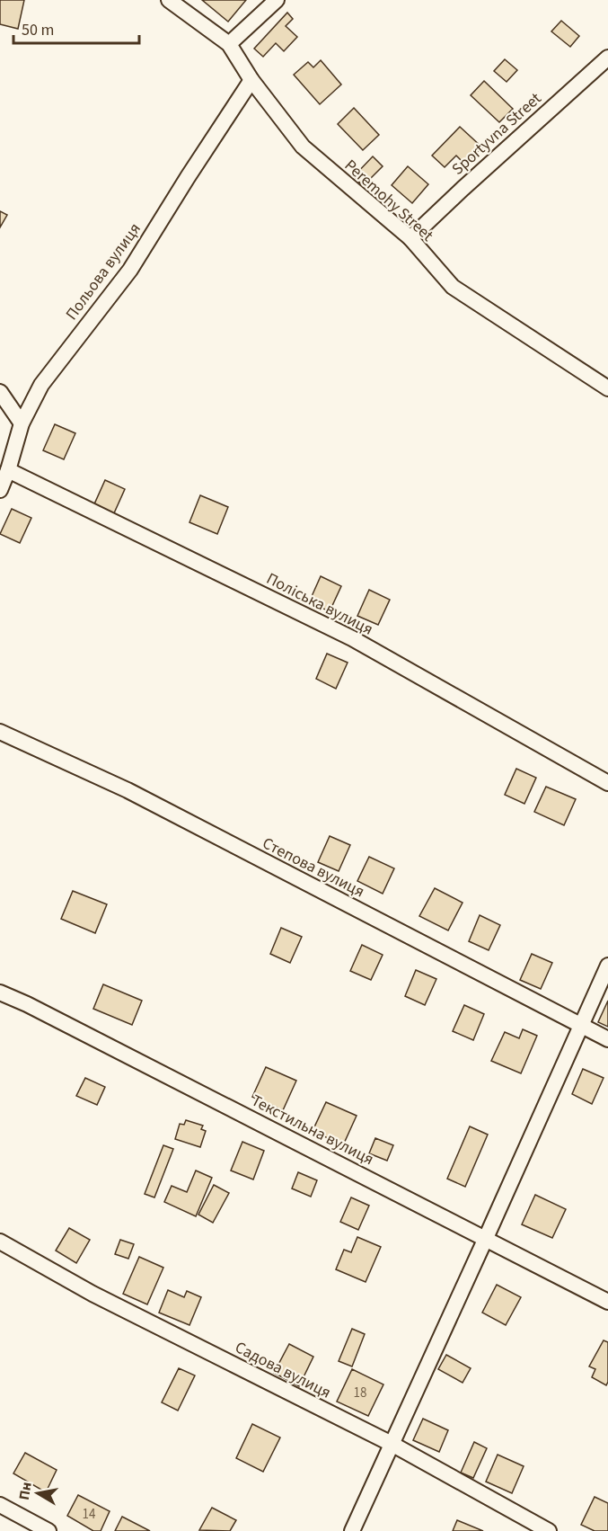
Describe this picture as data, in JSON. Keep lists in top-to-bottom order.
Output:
{
  "streets": {
    "street": [
      "Sportyvna Street",
      "Peremohy Street",
      "Польова вулиця",
      "Поліська вулиця",
      "Степова вулиця",
      "Текстильна вулиця",
      "Садова вулиця"
    ]
  },
  "crossings": [
    ["Sportyvna Street", "Peremohy Street"],
    ["Peremohy Street", "Польова вулиця"],
    ["Польова вулиця", "Поліська вулиця"]
  ],
  "house_numbers": ["18", "14"],
  "scale_bar": "50 m",
  "north": "left"
}
